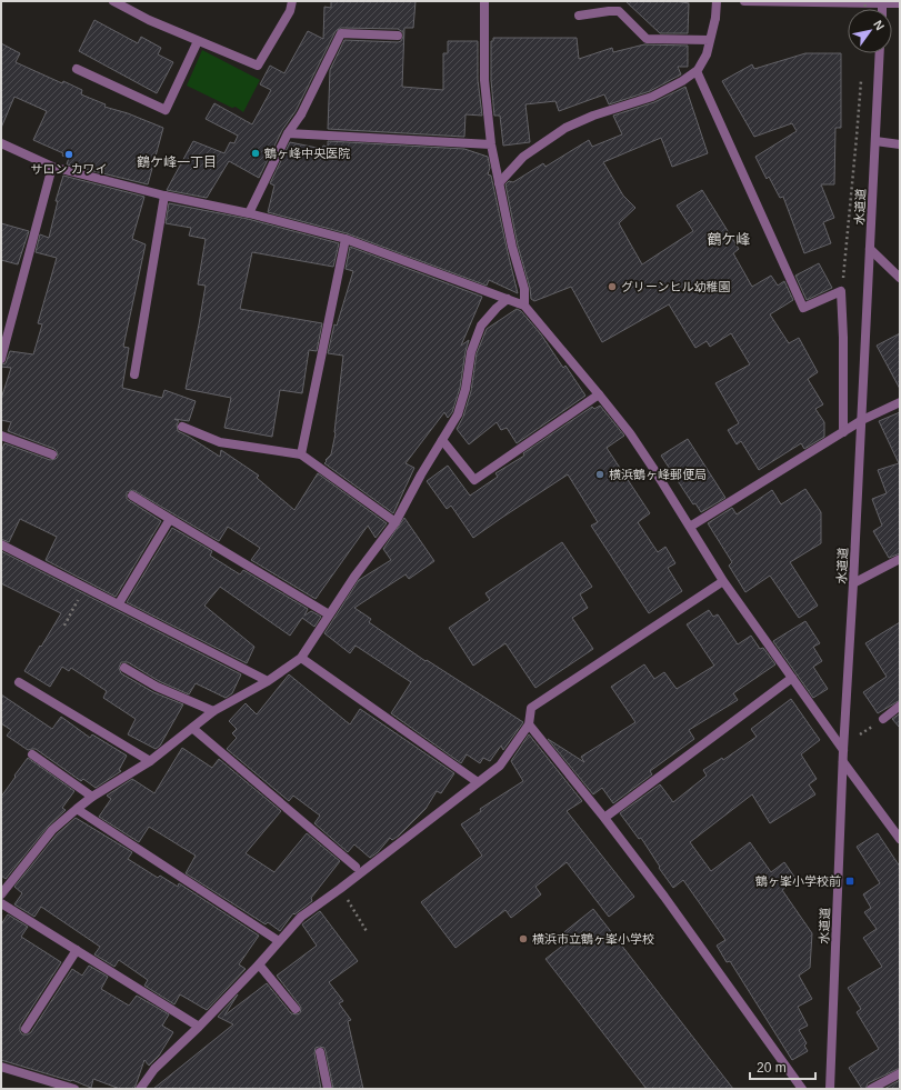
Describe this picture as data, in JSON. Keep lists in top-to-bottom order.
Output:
{
  "streets": {
    "street": ["水道道"]
  },
  "districts": ["鶴ケ峰一丁目", "鶴ケ峰"],
  "places": {
    "other": [
      "鶴ヶ峰中央医院",
      "サロン カワイ",
      "グリーンヒル幼稚園",
      "横浜鶴ヶ峰郵便局",
      "横浜市立鶴ヶ峯小学校"
    ],
    "transit": ["鶴ヶ峯小学校前"]
  },
  "scale_bar": "20 m",
  "north": "top right"
}
